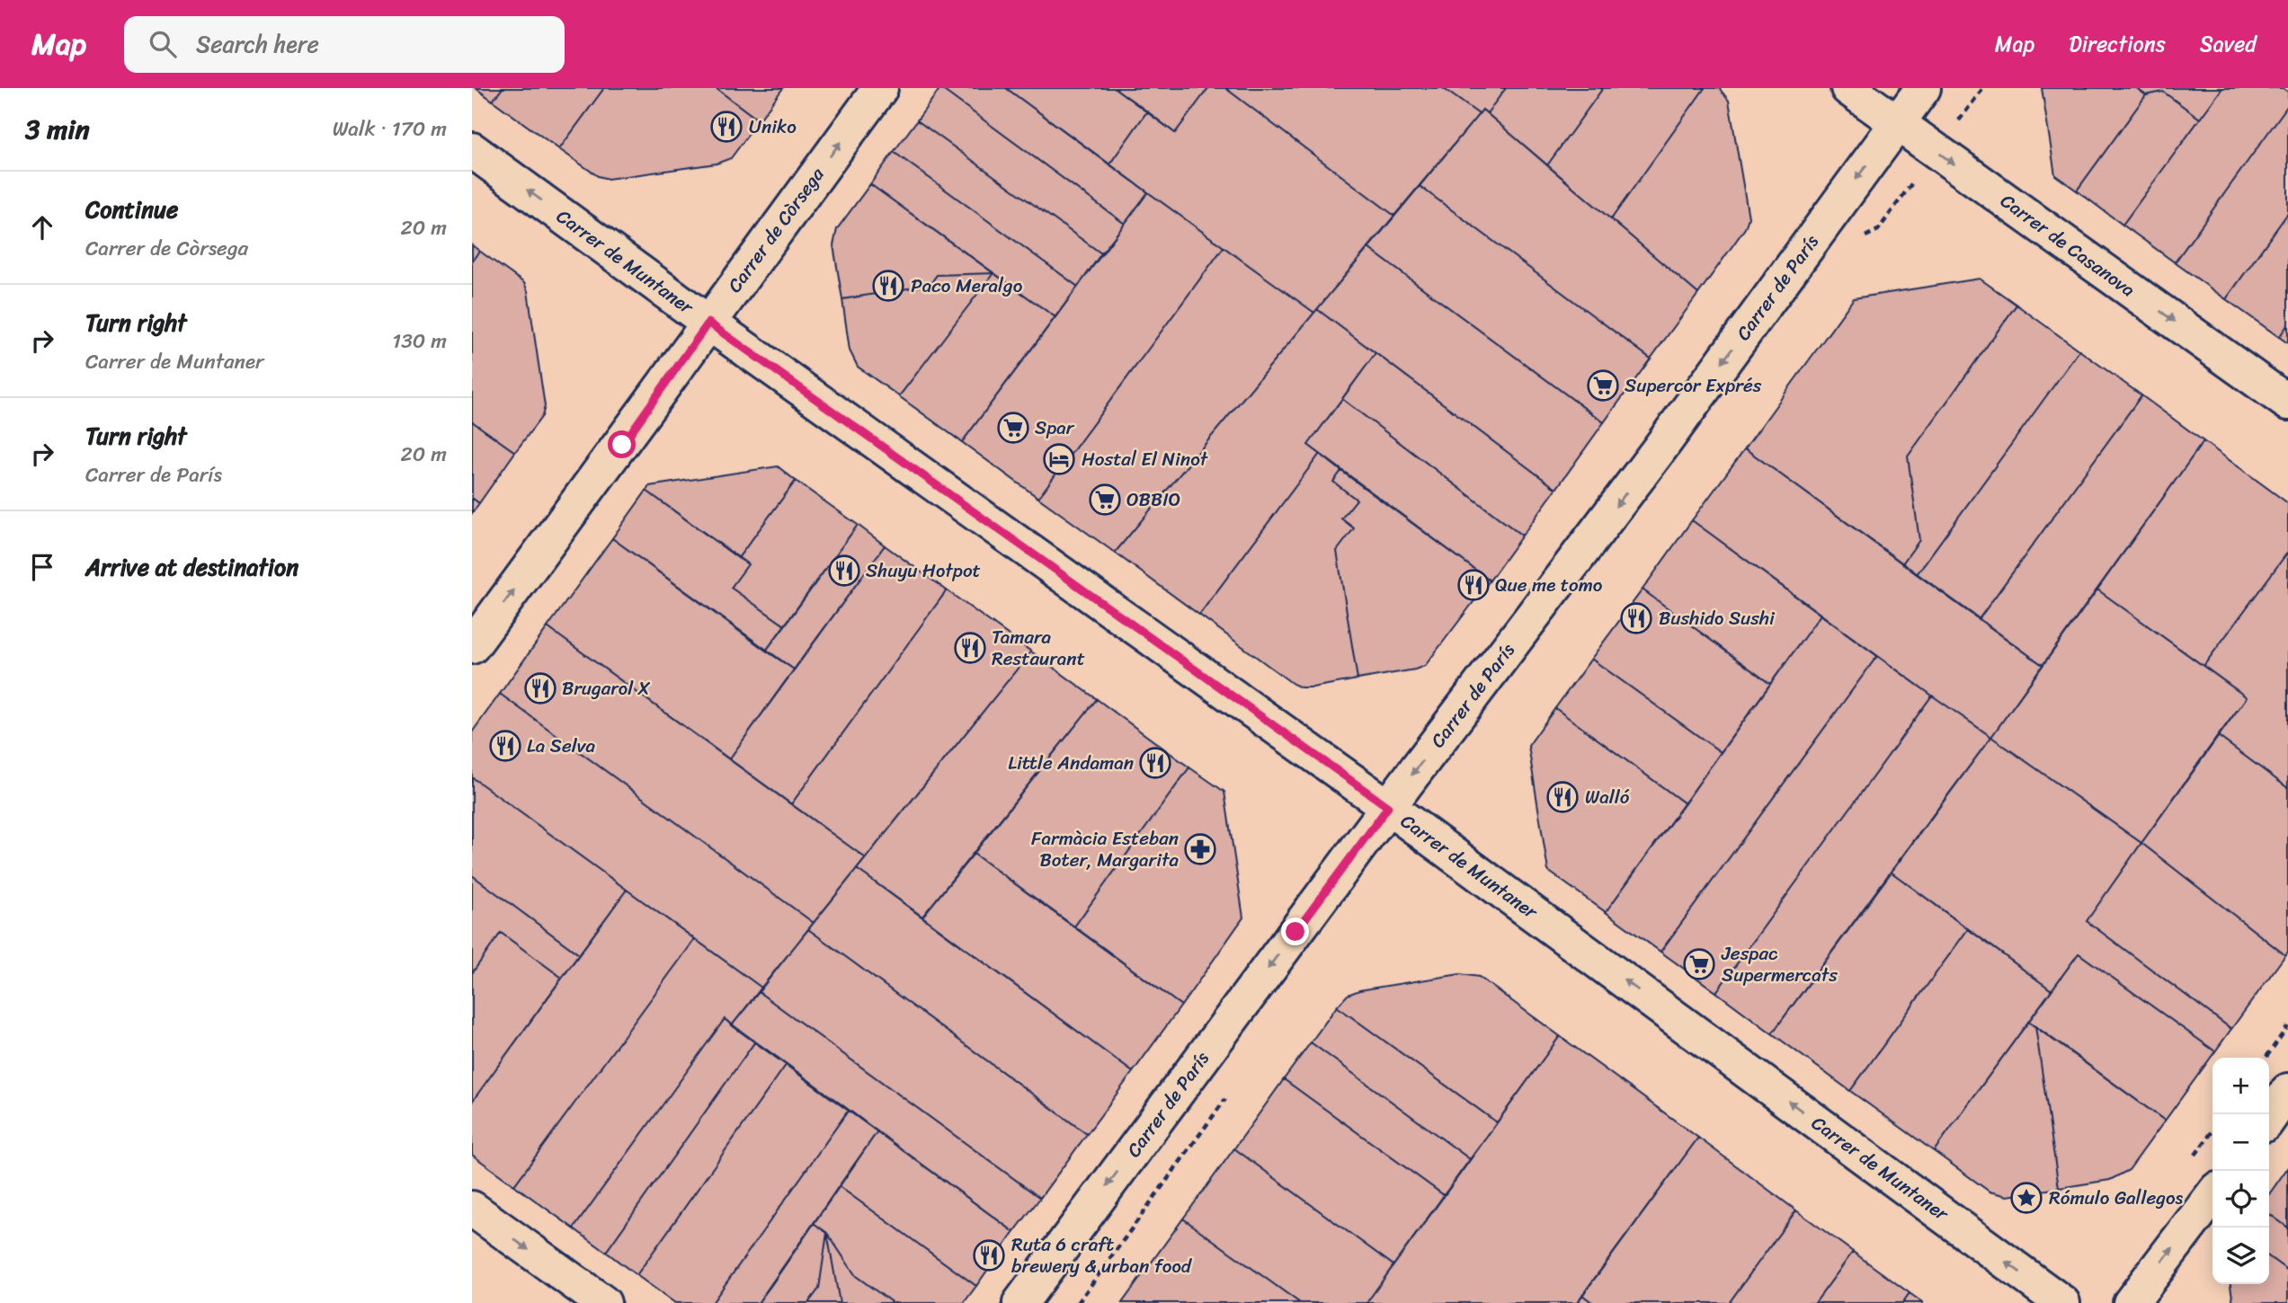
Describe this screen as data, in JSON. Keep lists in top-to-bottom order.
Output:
{
  "streets": {
    "main road": [
      "Carrer de Còrsega",
      "Carrer de Casanova",
      "Carrer de Muntaner",
      "Carrer de París"
    ]
  },
  "crossings": [
    ["Carrer de Còrsega", "Carrer de Muntaner"],
    ["Carrer de Casanova", "Carrer de París"],
    ["Carrer de Muntaner", "Carrer de París"]
  ],
  "one_way": [
    "Carrer de Còrsega",
    "Carrer de Casanova",
    "Carrer de Muntaner",
    "Carrer de París"
  ],
  "places": {
    "restaurant": [
      "Uniko",
      "Paco Meralgo",
      "Shuyu Hotpot",
      "Que me tomo",
      "Bushido Sushi",
      "Tamara Restaurant",
      "Brugarol X",
      "La Selva",
      "Little Andaman",
      "Walló",
      "Ruta 6 craft brewery & urban food"
    ],
    "supermarket": [
      "Supercor Exprés",
      "Spar",
      "OBBIO",
      "Jespac Supermercats"
    ],
    "hotel": ["Hostal El Ninot"],
    "pharmacy": ["Farmàcia Esteban Boter, Margarita"],
    "place": ["Rómulo Gallegos"]
  },
  "page": {
    "header": "Map",
    "search": "Search here",
    "nav": ["Map", "Directions", "Saved"],
    "heading": ["3 min", "Walk · 170 m"],
    "list": [
      ["Continue", "Carrer de Còrsega", "20 m"],
      ["Turn right", "Carrer de Muntaner", "130 m"],
      ["Turn right", "Carrer de París", "20 m"],
      "Arrive at destination"
    ],
    "map_buttons": ["+", "−"]
  }
}
